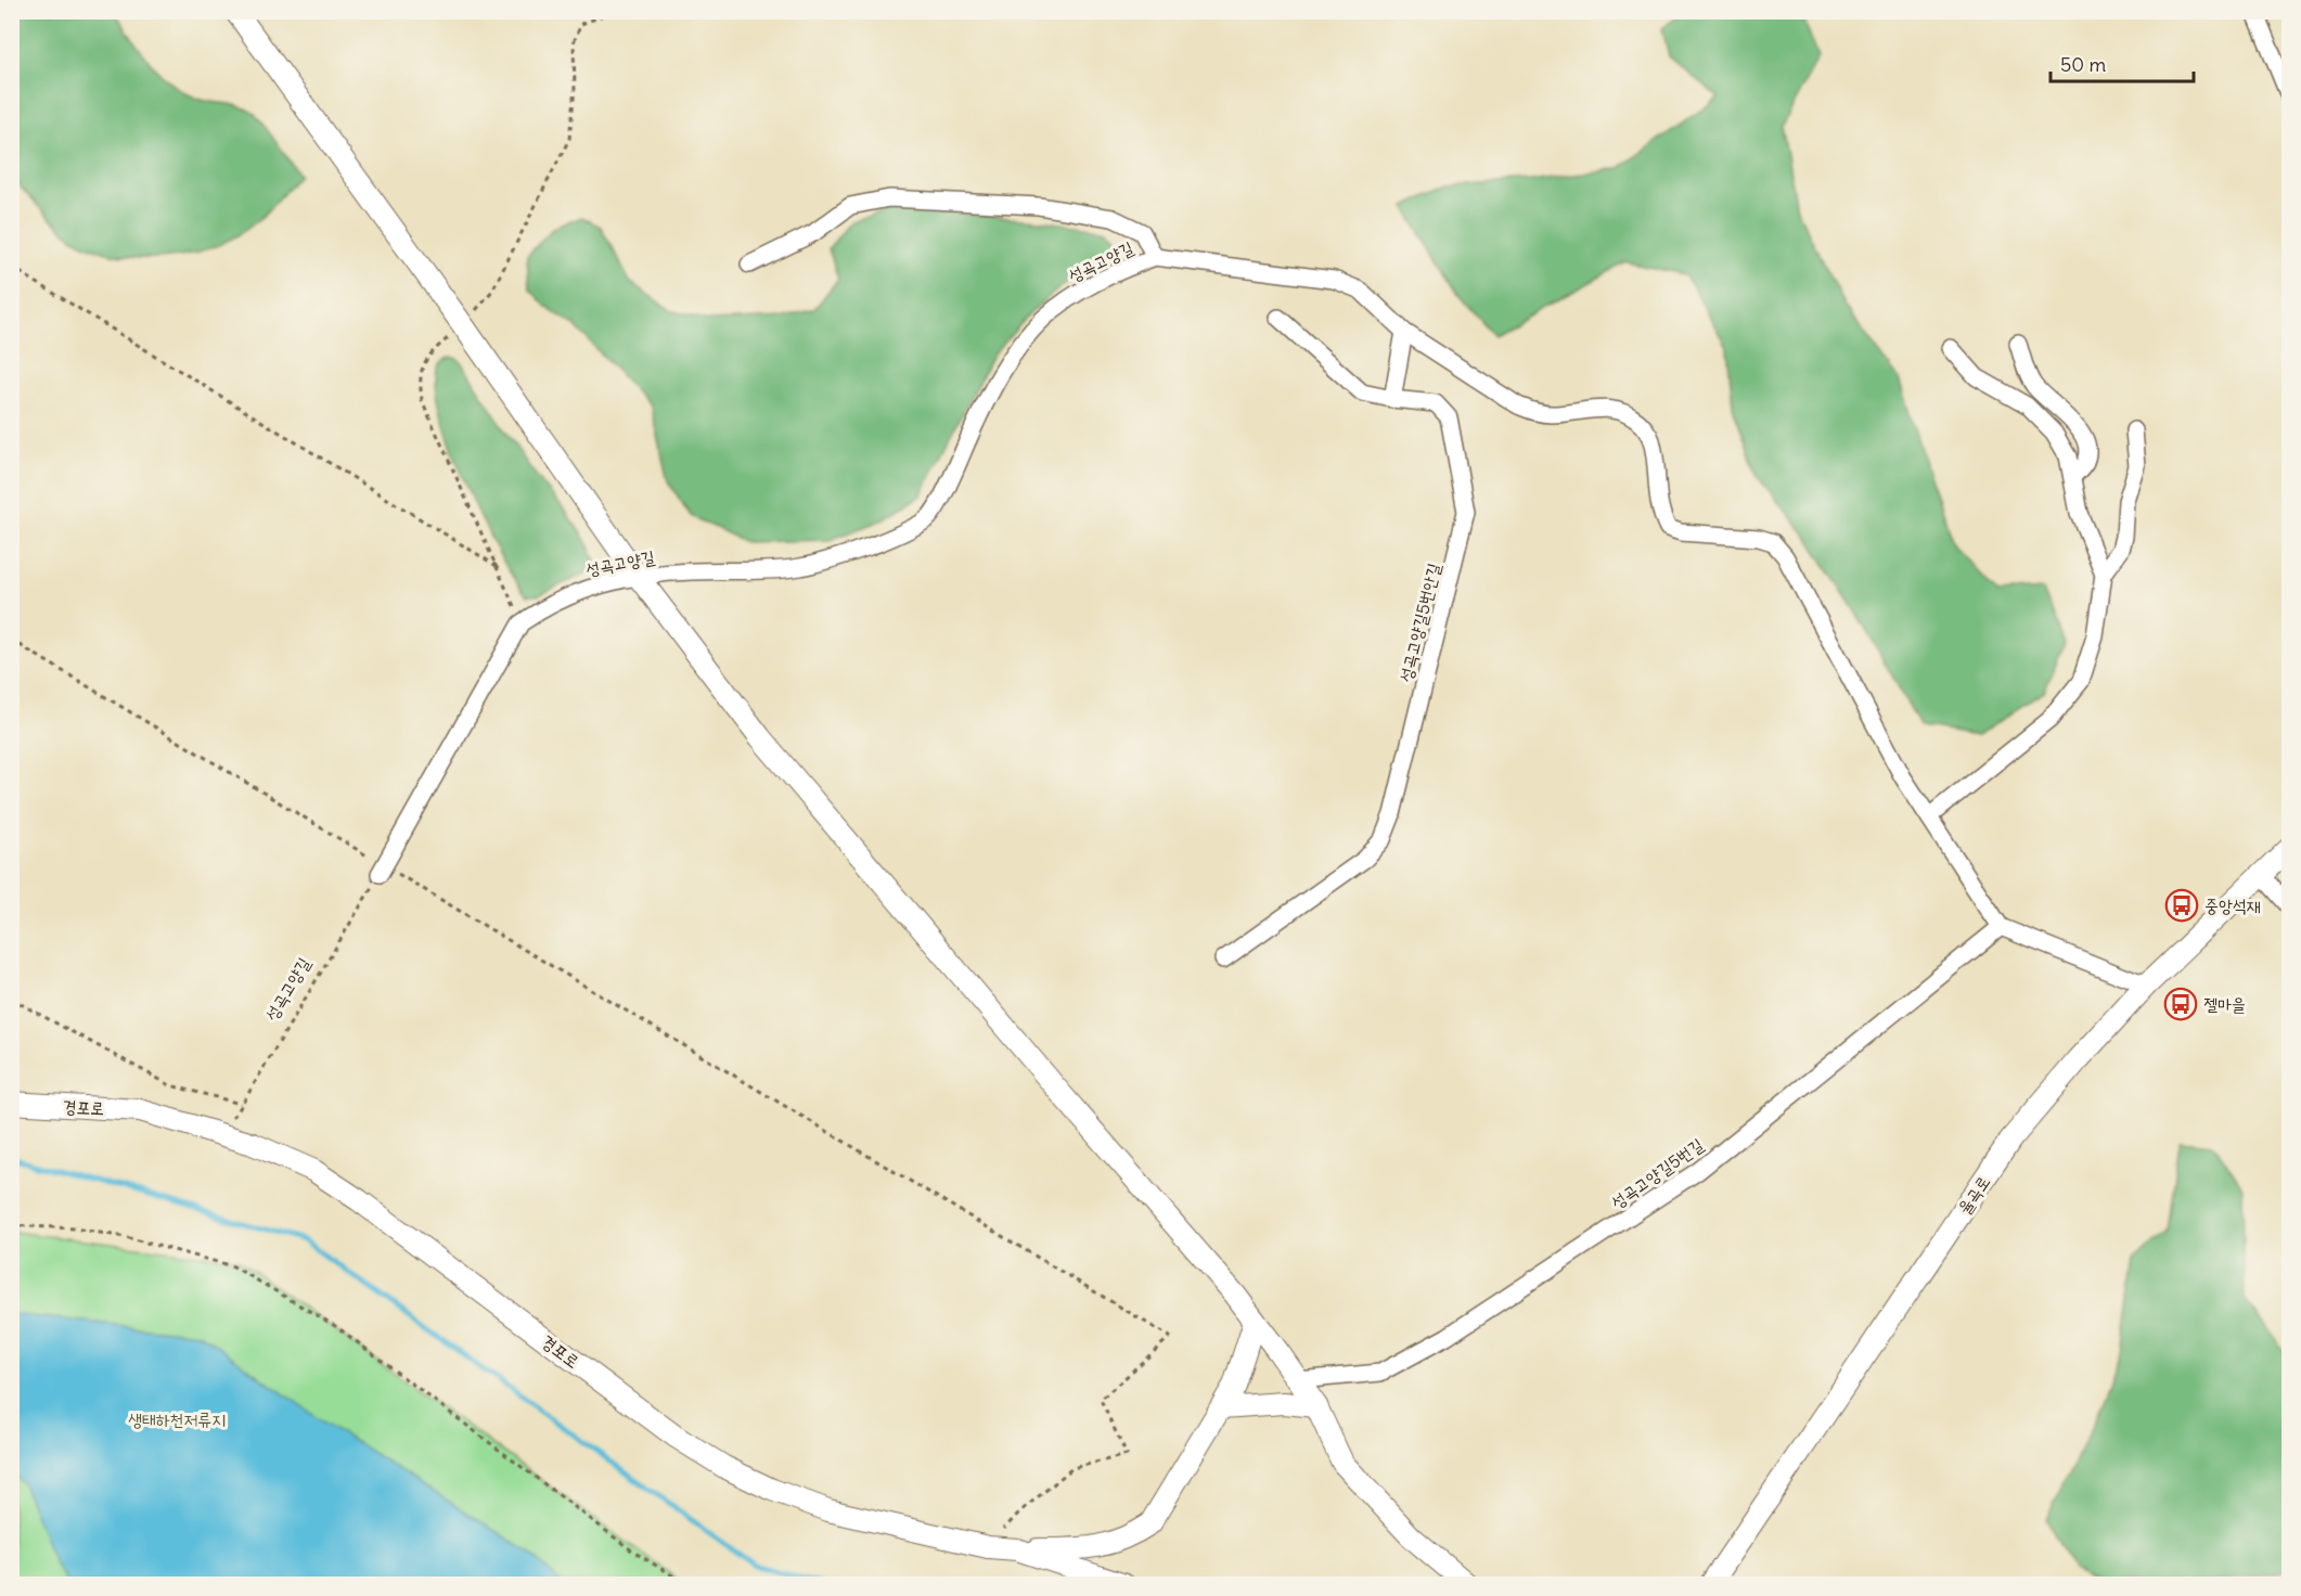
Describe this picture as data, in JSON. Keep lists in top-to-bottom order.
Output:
{
  "streets": {
    "street": [
      "성곡고양길",
      "성곡고양길5번안길",
      "경포로",
      "성곡고양길5번길",
      "율곡로"
    ]
  },
  "crossings": [
    ["성곡고양길", "경포로"]
  ],
  "parks": ["생태하천저류지"],
  "places": {
    "bus stop": ["중앙석재", "젤마을"]
  },
  "scale_bar": "50 m"
}
